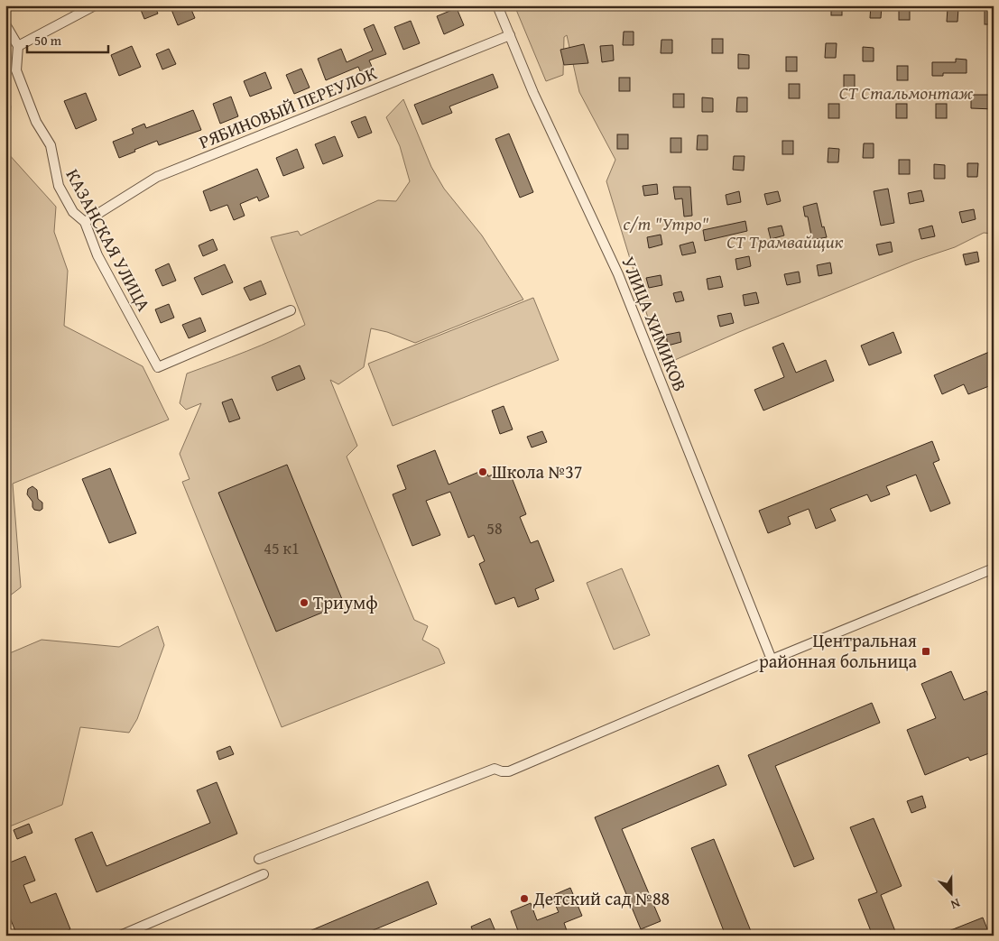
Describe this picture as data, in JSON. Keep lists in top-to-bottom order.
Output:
{
  "streets": {
    "street": ["РЯБИНОВЫЙ ПЕРЕУЛОК", "КАЗАНСКАЯ УЛИЦА", "УЛИЦА ХИМИКОВ"]
  },
  "crossings": [
    ["РЯБИНОВЫЙ ПЕРЕУЛОК", "КАЗАНСКАЯ УЛИЦА"],
    ["РЯБИНОВЫЙ ПЕРЕУЛОК", "УЛИЦА ХИМИКОВ"]
  ],
  "parks": ["СТ Стальмонтаж", "с/т \"Утро\"", "СТ Трамвайщик"],
  "places": {
    "other": ["Школа №37", "Триумф", "Детский сад №88"],
    "transit": ["Центральная районная больница"]
  },
  "house_numbers": ["58", "45 к1"],
  "scale_bar": "50 m",
  "north": "bottom"
}
